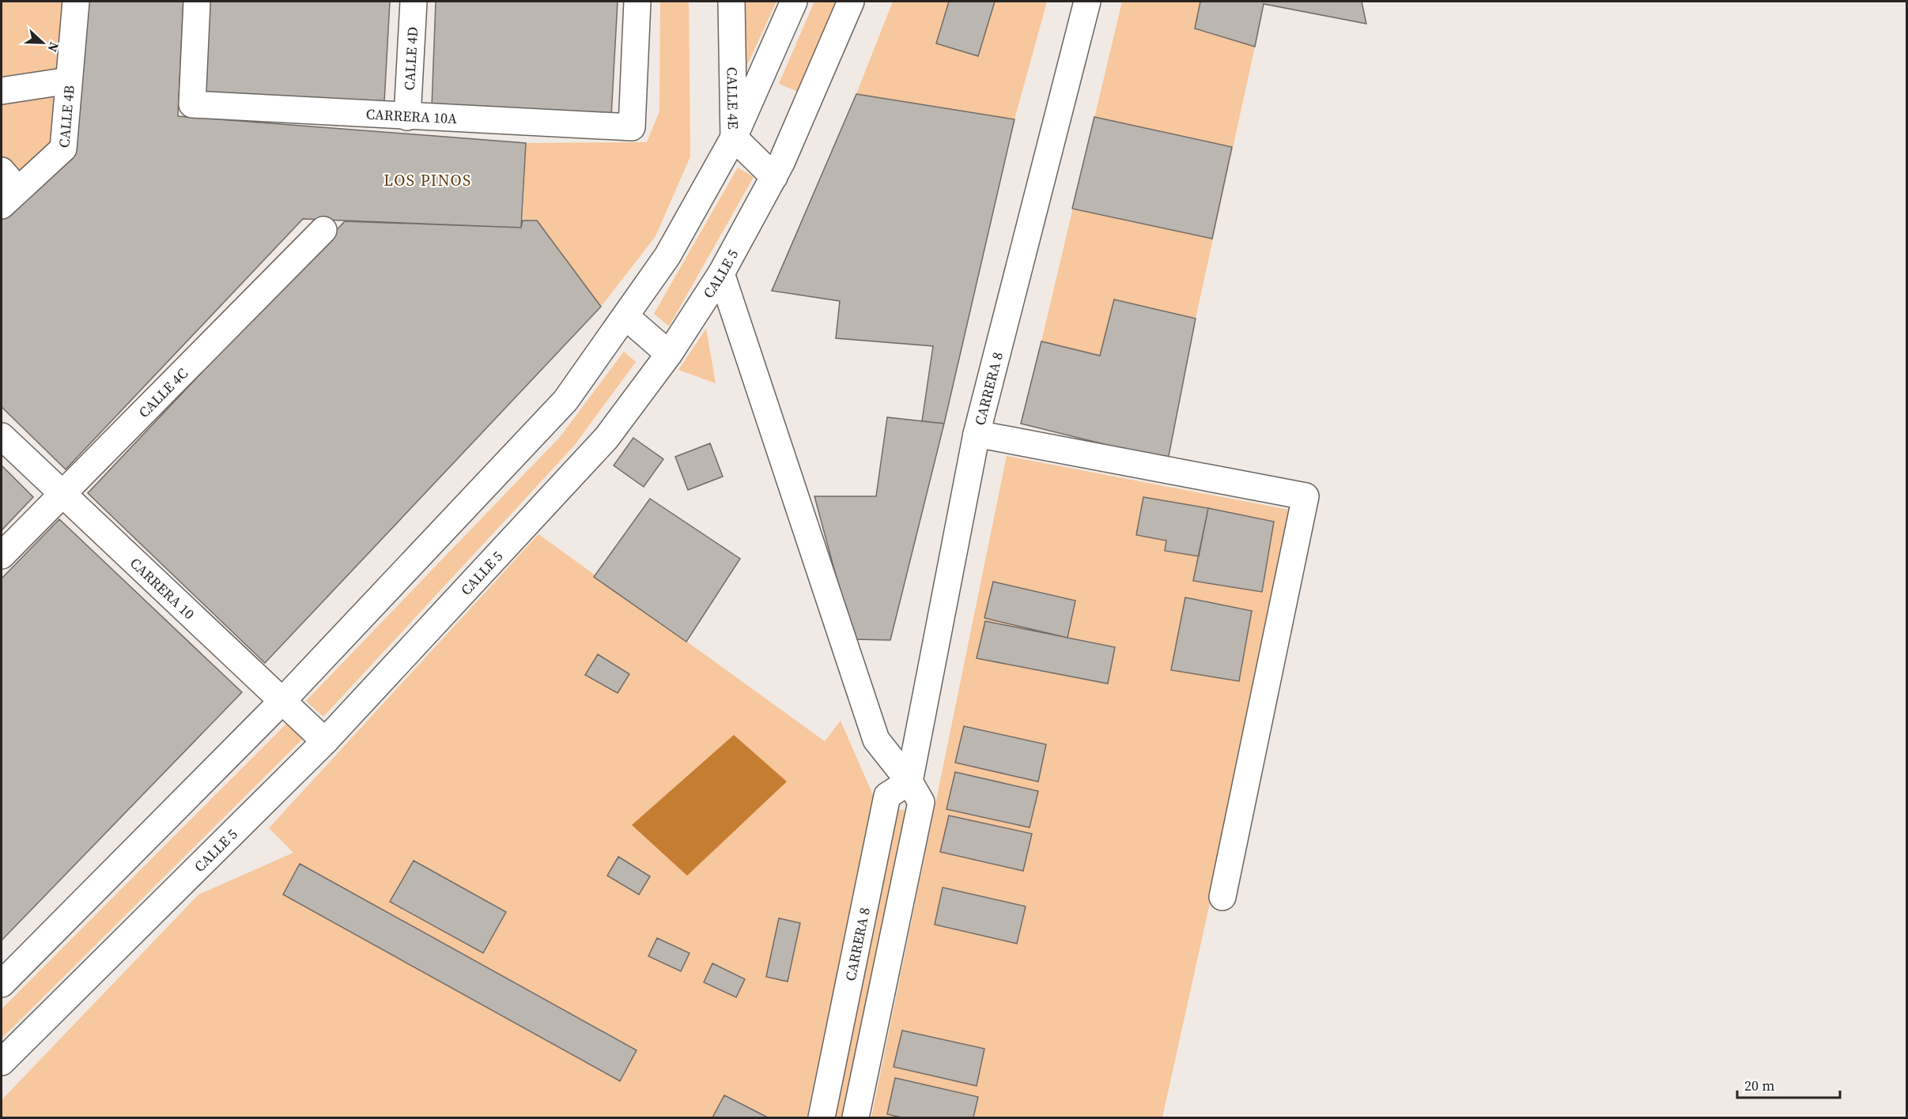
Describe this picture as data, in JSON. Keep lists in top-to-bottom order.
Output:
{
  "streets": {
    "street": [
      "CALLE 4D",
      "CALLE 4E",
      "CALLE 4B",
      "CARRERA 10A",
      "CALLE 5",
      "CARRERA 8",
      "CALLE 4C",
      "CARRERA 10"
    ]
  },
  "crossings": [
    ["CALLE 4D", "CARRERA 10A"],
    ["CALLE 4E", "CALLE 5"],
    ["CALLE 5", "CARRERA 10"],
    ["CALLE 4C", "CARRERA 10"]
  ],
  "districts": ["LOS PINOS"],
  "scale_bar": "20 m",
  "north": "right"
}
